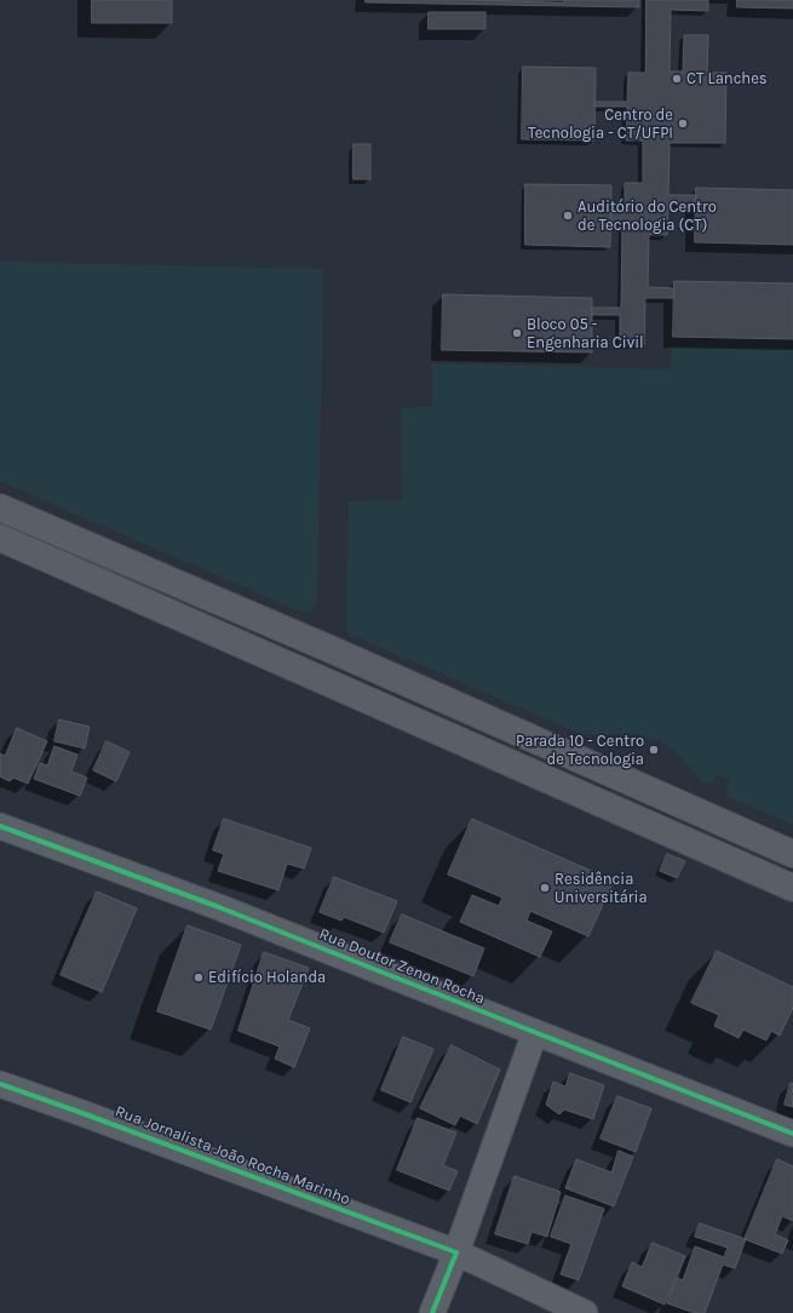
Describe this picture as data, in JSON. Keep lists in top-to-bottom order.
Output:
{
  "streets": {
    "street": ["Rua Doutor Zenon Rocha", "Rua Jornalista João Rocha Marinho"]
  },
  "places": [
    "CT Lanches",
    "Centro de Tecnologia - CT/UFPI",
    "Auditório do Centro de Tecnologia (CT)",
    "Bloco 05 - Engenharia Civil",
    "Parada 10 - Centro de Tecnologia",
    "Residência Universitária",
    "Edifício Holanda"
  ]
}
